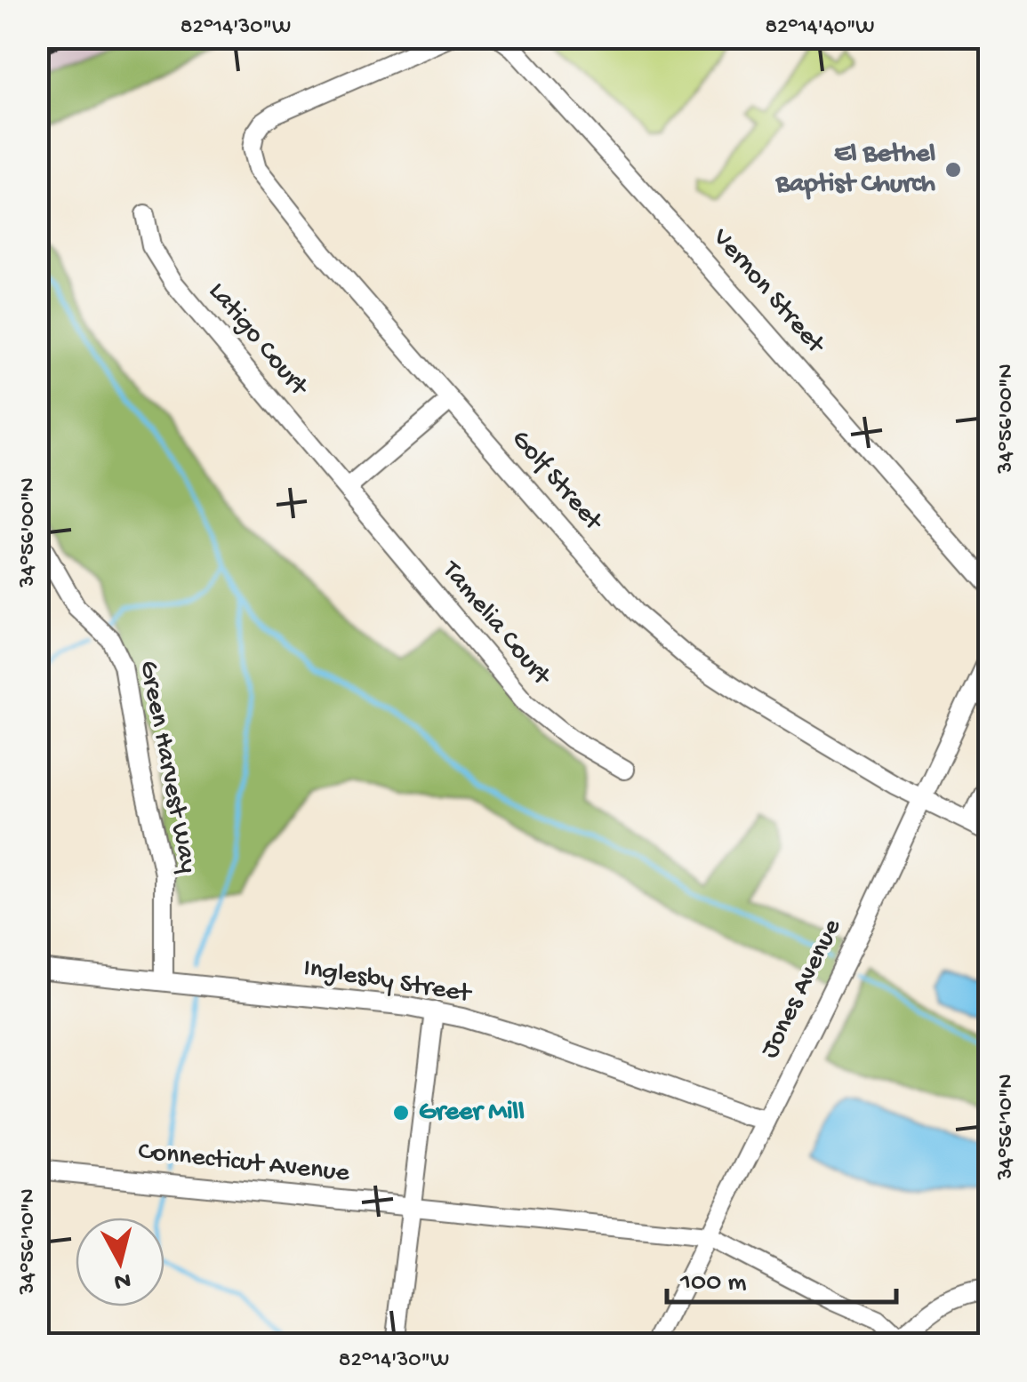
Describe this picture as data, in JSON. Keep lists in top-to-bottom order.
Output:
{
  "streets": {
    "street": [
      "Vernon Street",
      "Latigo Court",
      "Golf Street",
      "Tamelia Court",
      "Green Harvest Way",
      "Inglesby Street",
      "Jones Avenue",
      "Connecticut Avenue"
    ]
  },
  "crossings": [
    ["Latigo Court", "Tamelia Court"],
    ["Golf Street", "Jones Avenue"],
    ["Green Harvest Way", "Inglesby Street"],
    ["Inglesby Street", "Jones Avenue"],
    ["Jones Avenue", "Connecticut Avenue"]
  ],
  "places": ["El Bethel Baptist Church", "Greer Mill"],
  "scale_bar": "100 m",
  "north": "bottom",
  "coordinates": [
    "82°14'30\"W",
    "82°14'40\"W",
    "34°56'00\"N",
    "34°56'10\"N"
  ]
}
